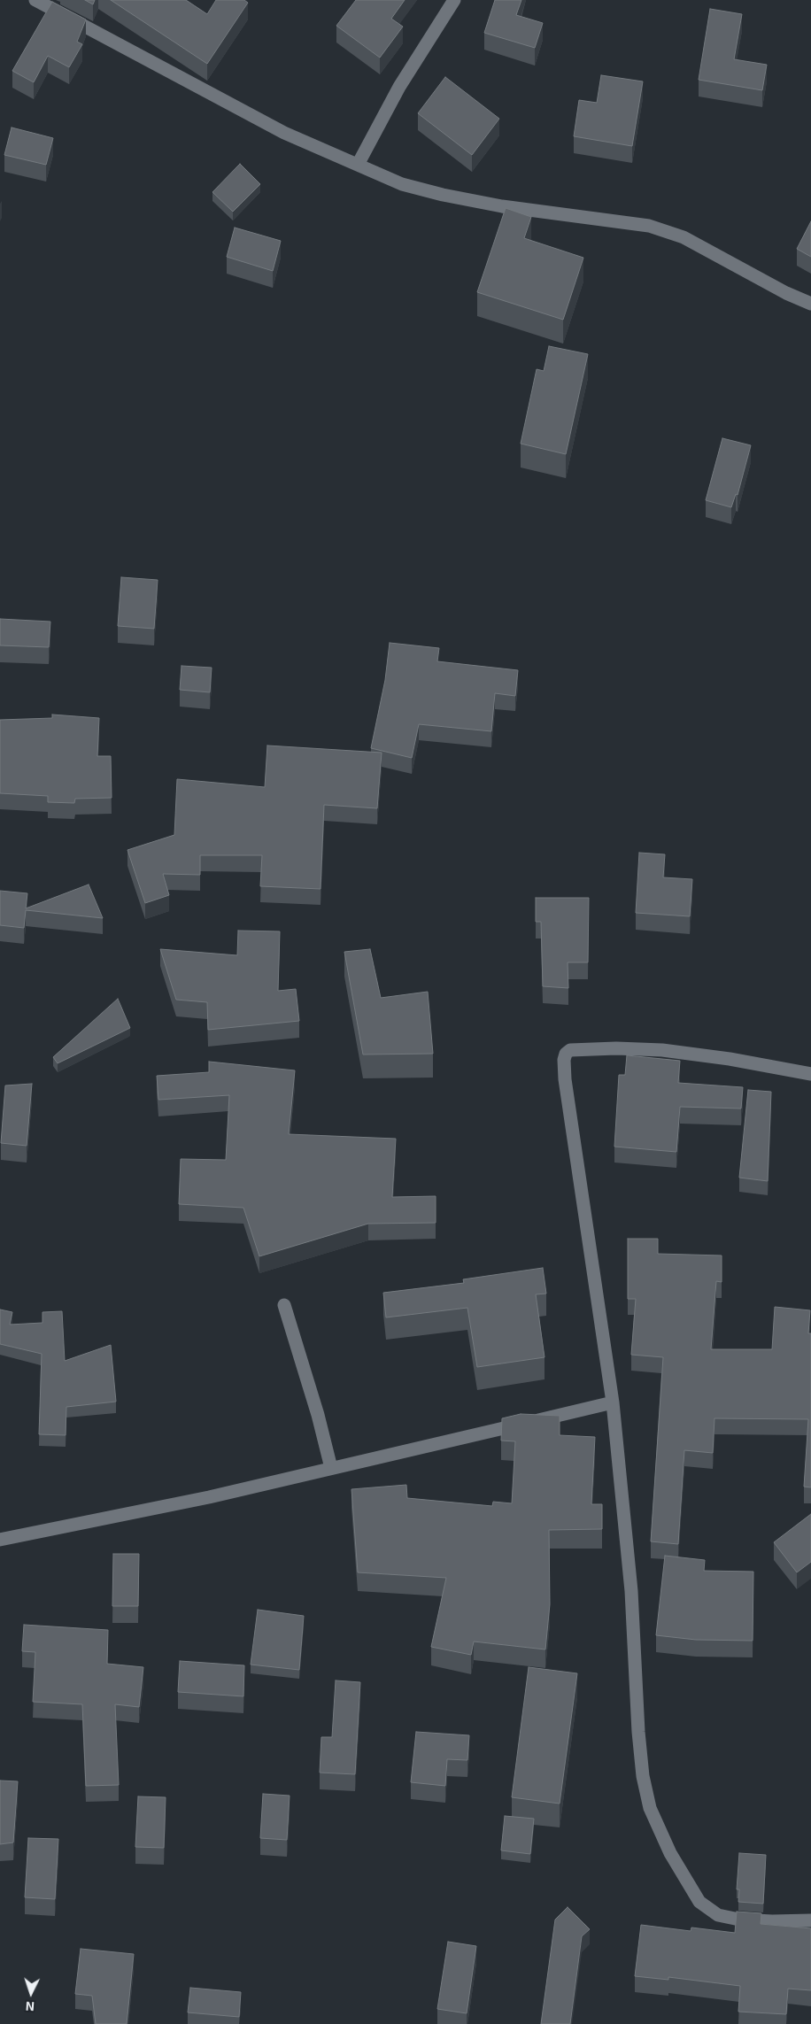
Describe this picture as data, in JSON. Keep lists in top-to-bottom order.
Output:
{
  "north": "bottom"
}
